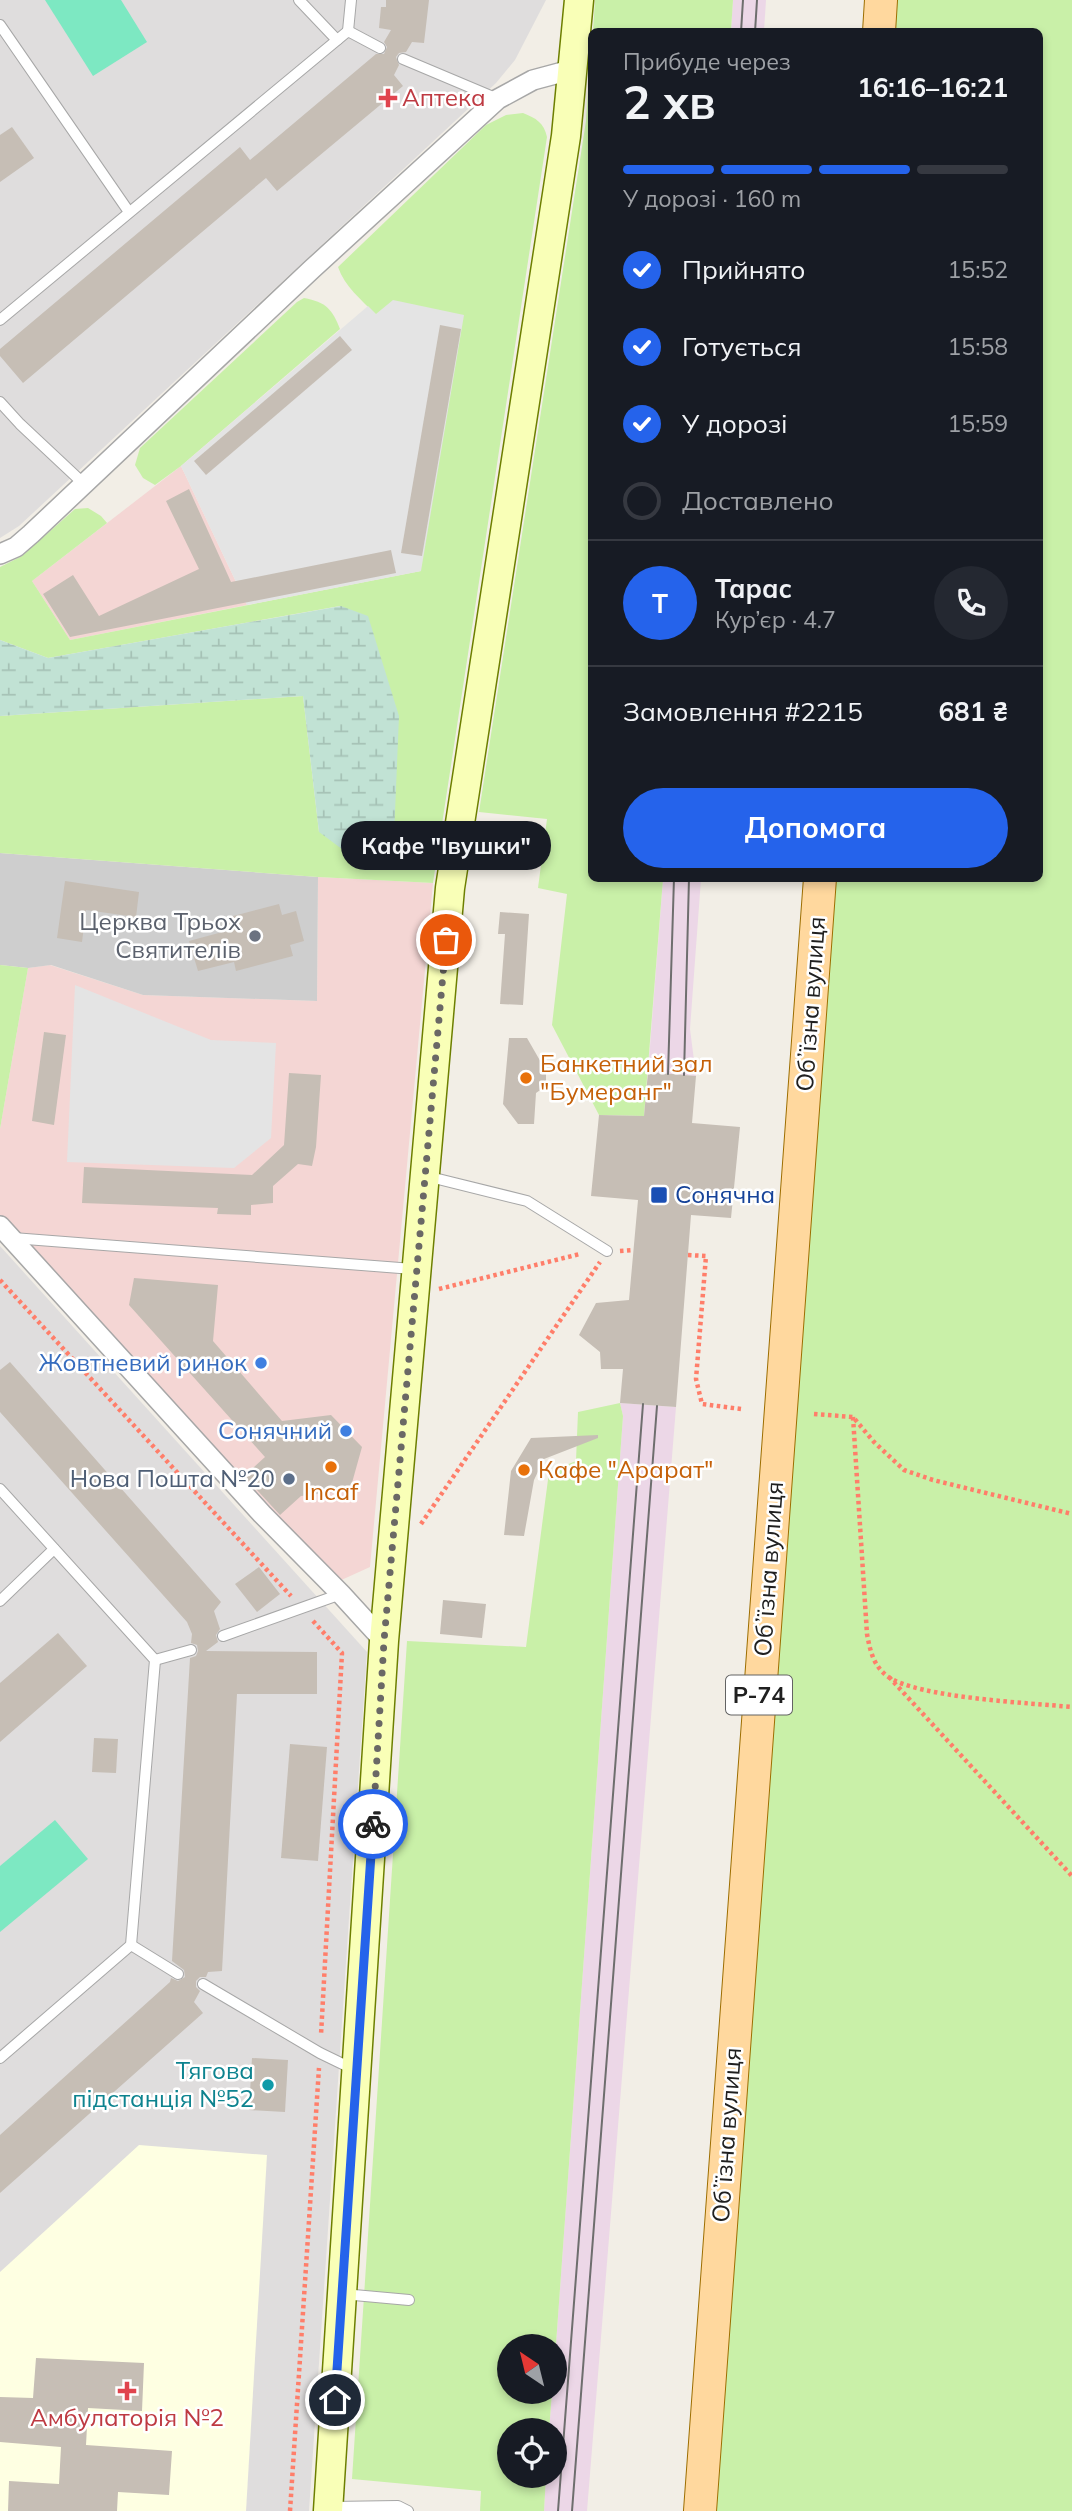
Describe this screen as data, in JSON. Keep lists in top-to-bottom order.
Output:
{
  "streets": {
    "main road": ["Обʼїзна вулиця", "Р-74"]
  },
  "places": {
    "health": ["Аптека", "Амбулаторія №2"],
    "other": [
      "Церква Трьох Святителів",
      "Кафе \"Івушки\"",
      "Банкетний зал \"Бумеранг\"",
      "Жовтневий ринок",
      "Сонячний",
      "Incaf",
      "Кафе \"Арарат\"",
      "Нова Пошта №20",
      "Тягова підстанція №52"
    ],
    "transit": ["Сонячна"]
  },
  "north": "top left",
  "page": {
    "heading": ["2 хв", "Прибуде через", "16:16–16:21"],
    "panel": [
      "Тарас",
      "Кур’єр · 4.7",
      "Замовлення #2215",
      "681 ₴"
    ],
    "bar": "У дорозі · 160 m",
    "list": [
      ["Прийнято", "15:52"],
      ["Готується", "15:58"],
      ["У дорозі", "15:59"],
      "Доставлено"
    ],
    "round": "Т",
    "buttons": "Допомога",
    "bubble": "Кафе \"Івушки\""
  }
}
